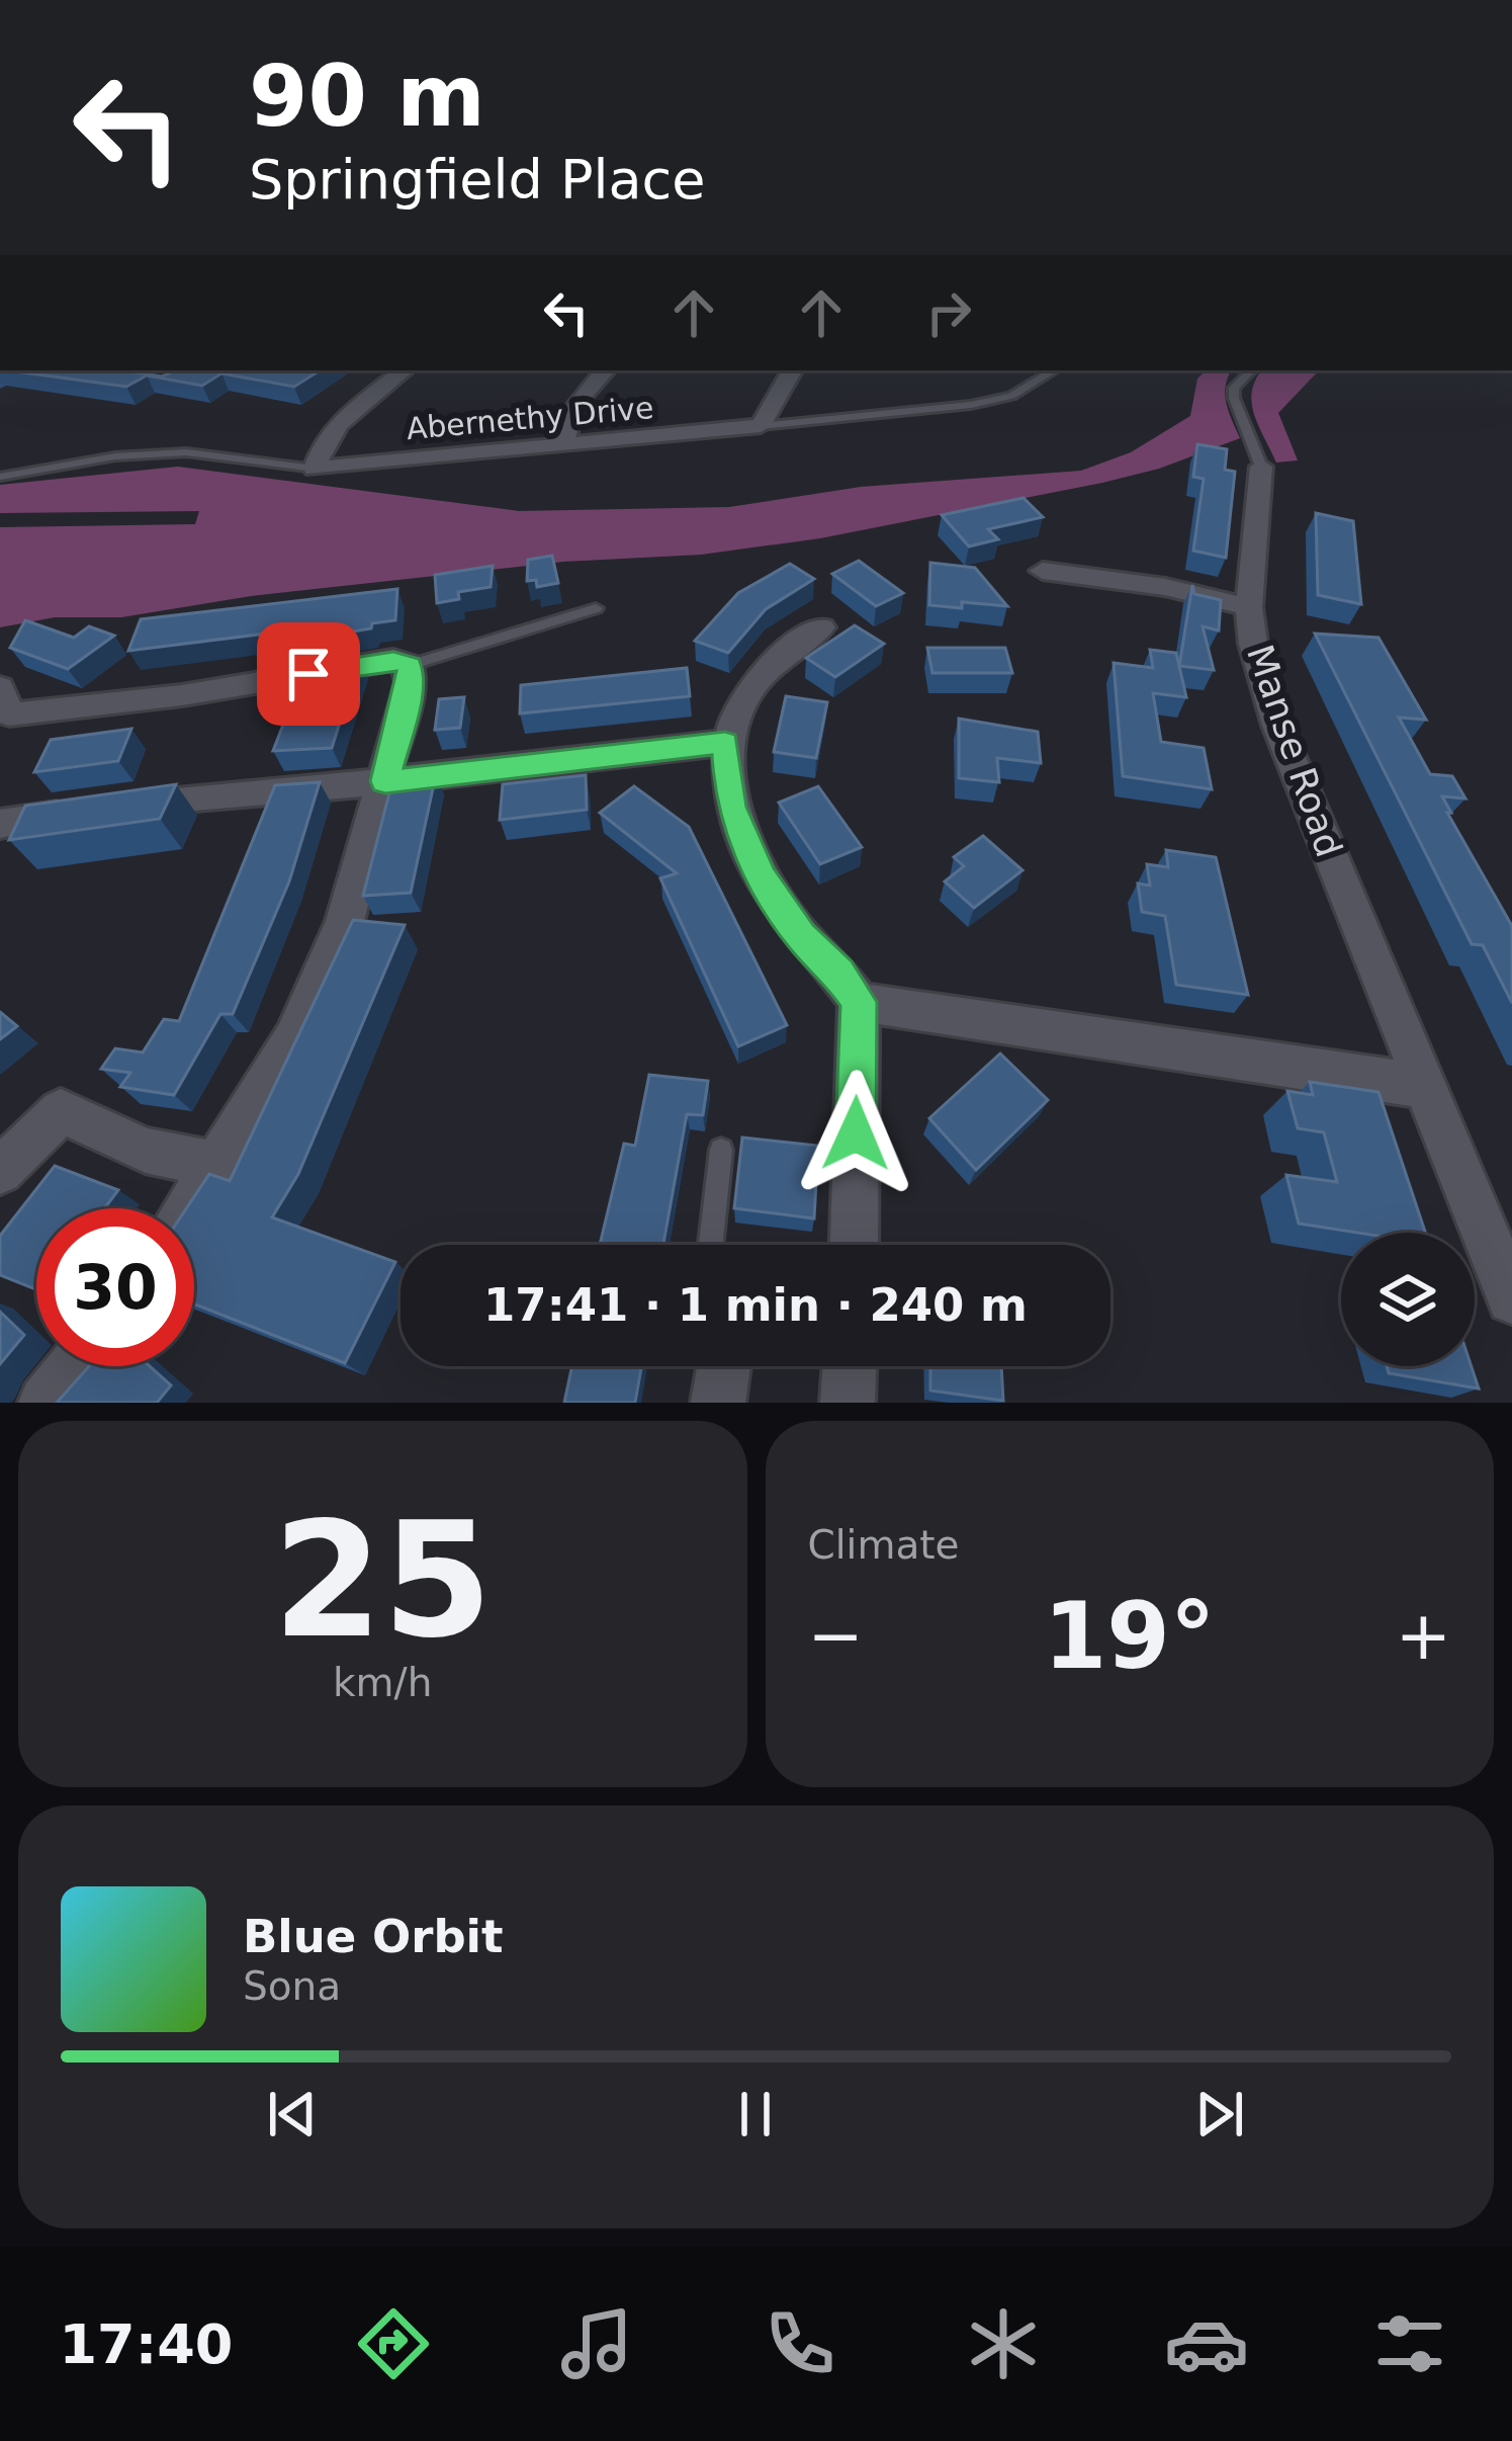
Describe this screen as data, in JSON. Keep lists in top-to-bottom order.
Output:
{
  "streets": {
    "street": ["Abernethy Drive", "Manse Road"]
  },
  "page": {
    "turn": ["90 m", "Springfield Place"],
    "limit": "30",
    "trip": "17:41 · 1 min · 240 m",
    "tile": [
      ["25", "km/h"],
      "Climate"
    ],
    "heat": ["−", "19°", "+"],
    "song": ["Blue Orbit", "Sona"],
    "tabs": "17:40"
  }
}
